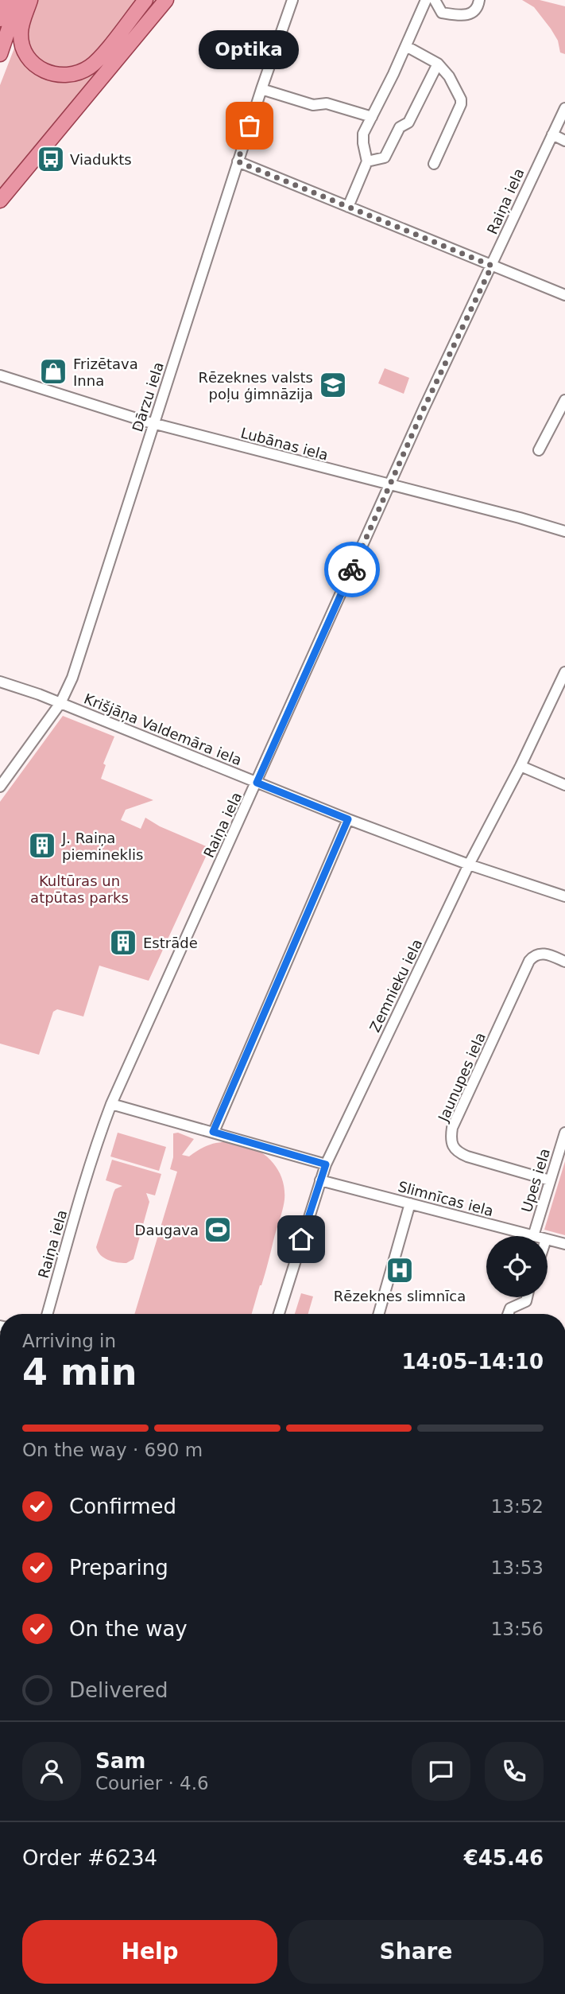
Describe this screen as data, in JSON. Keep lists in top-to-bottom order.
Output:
{
  "streets": {
    "street": [
      "Raiņa iela",
      "Dārzu iela",
      "Lubānas iela",
      "Krišjāņa Valdemāra iela",
      "Zemnieku iela",
      "Jaunupes iela",
      "Upes iela",
      "Slimnīcas iela"
    ]
  },
  "crossings": [
    ["Raiņa iela", "Lubānas iela"],
    ["Raiņa iela", "Krišjāņa Valdemāra iela"],
    ["Dārzu iela", "Lubānas iela"],
    ["Dārzu iela", "Krišjāņa Valdemāra iela"],
    ["Krišjāņa Valdemāra iela", "Zemnieku iela"],
    ["Zemnieku iela", "Slimnīcas iela"],
    ["Jaunupes iela", "Upes iela"],
    ["Upes iela", "Slimnīcas iela"]
  ],
  "parks": ["Kultūras un atpūtas parks"],
  "places": {
    "other": ["Optika"],
    "bus stop": ["Viadukts"],
    "shop": ["Frizētava Inna"],
    "school or university": ["Rēzeknes valsts poļu ģimnāzija"],
    "building": ["J. Raiņa piemineklis", "Estrāde"],
    "sports": ["Daugava"],
    "hospital": ["Rēzeknes slimnīca"]
  },
  "page": {
    "bubble": "Optika",
    "heading": ["4 min", "Arriving in", "14:05–14:10"],
    "panel": [
      "Sam",
      "Courier · 4.6",
      "Order #6234",
      "€45.46"
    ],
    "bar": "On the way · 690 m",
    "list": [
      ["Confirmed", "13:52"],
      ["Preparing", "13:53"],
      ["On the way", "13:56"],
      "Delivered"
    ],
    "buttons": ["Help", "Share"]
  }
}
